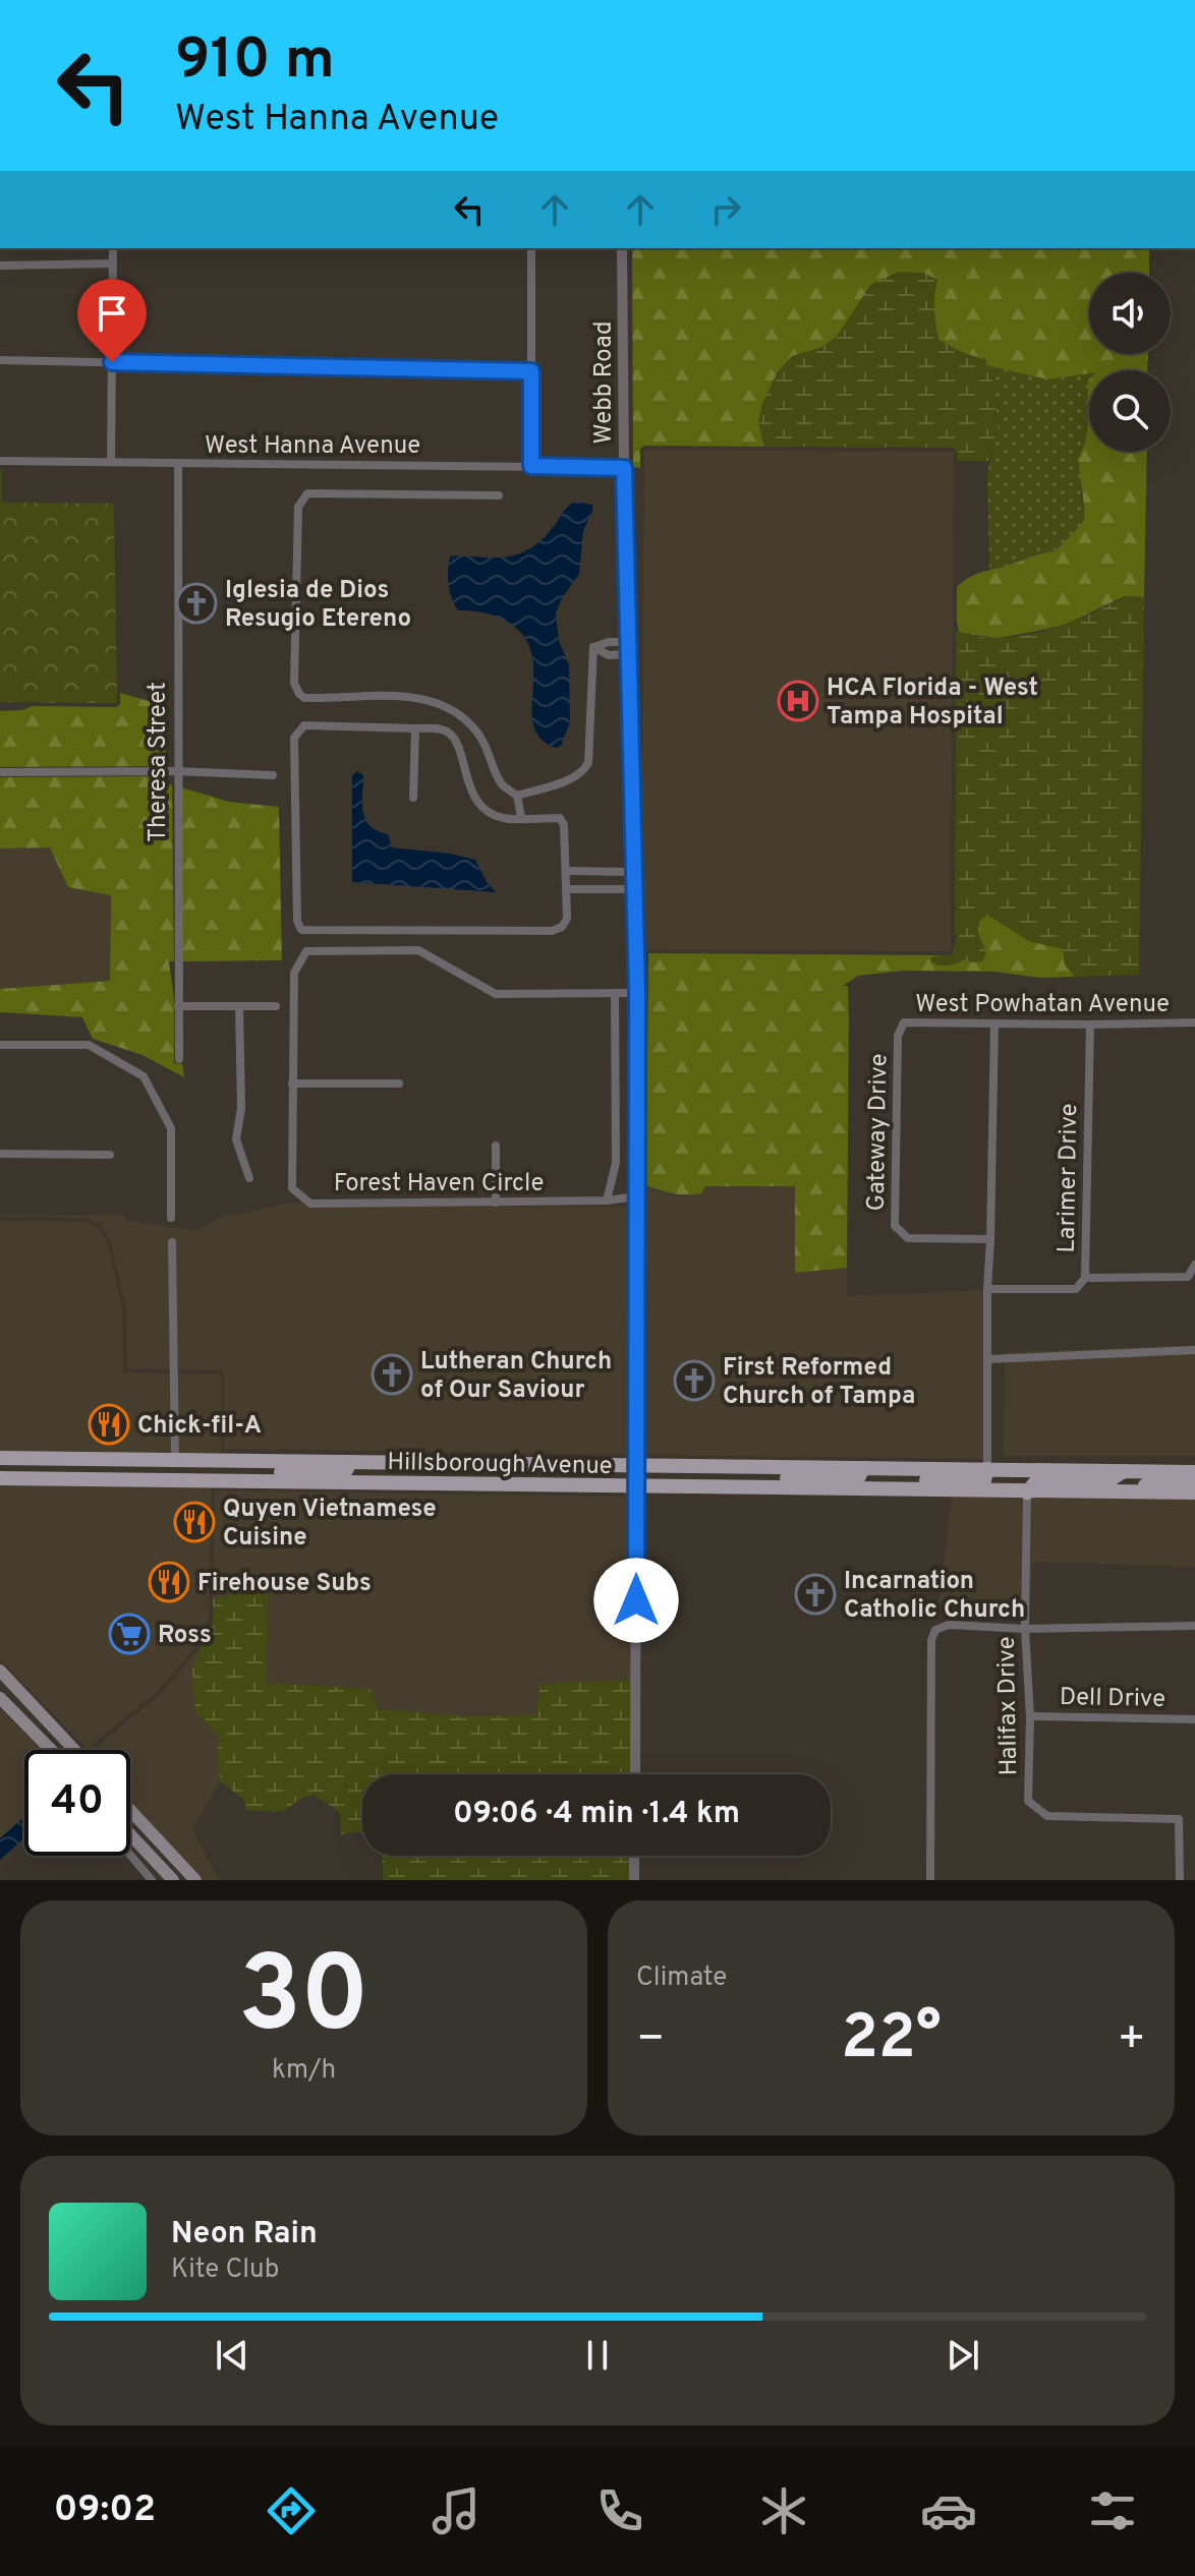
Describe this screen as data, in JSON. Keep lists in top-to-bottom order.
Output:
{
  "streets": {
    "main road": ["Hillsborough Avenue"],
    "street": [
      "Webb Road",
      "West Hanna Avenue",
      "Theresa Street",
      "West Powhatan Avenue",
      "Gateway Drive",
      "Larimer Drive",
      "Forest Haven Circle",
      "Dell Drive",
      "Halifax Drive"
    ]
  },
  "crossings": [
    ["Webb Road", "West Hanna Avenue"],
    ["Webb Road", "Forest Haven Circle"],
    ["Webb Road", "Hillsborough Avenue"],
    ["West Hanna Avenue", "Theresa Street"],
    ["West Powhatan Avenue", "Gateway Drive"],
    ["West Powhatan Avenue", "Larimer Drive"],
    ["Hillsborough Avenue", "Halifax Drive"],
    ["Dell Drive", "Halifax Drive"]
  ],
  "places": {
    "church": [
      "Iglesia de Dios Resugio Etereno",
      "Lutheran Church of Our Saviour",
      "First Reformed Church of Tampa",
      "Incarnation Catholic Church"
    ],
    "hospital": ["HCA Florida - West Tampa Hospital"],
    "restaurant": ["Chick-fil-A", "Quyen Vietnamese Cuisine", "Firehouse Subs"],
    "supermarket": ["Ross"]
  },
  "page": {
    "turn": ["910 m", "West Hanna Avenue"],
    "limit": "40",
    "trip": "09:06 · 4 min · 1.4 km",
    "tile": [
      ["30", "km/h"],
      "Climate"
    ],
    "heat": ["−", "22°", "+"],
    "song": ["Neon Rain", "Kite Club"],
    "tabs": "09:02"
  }
}
